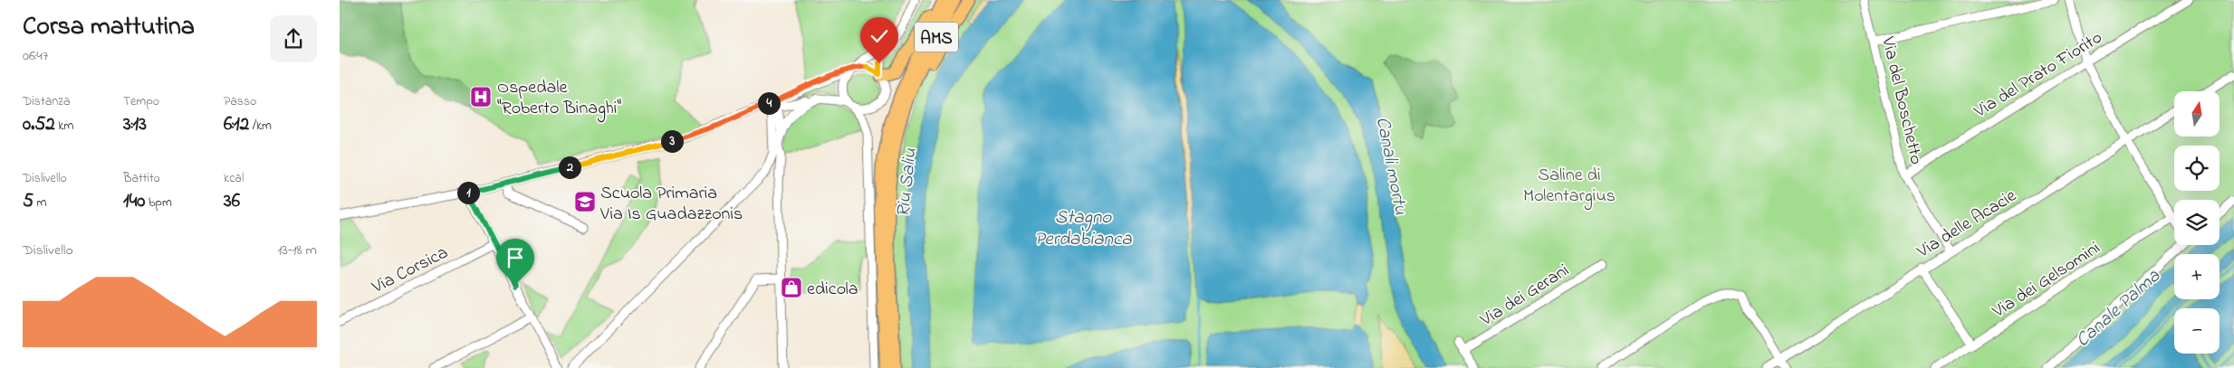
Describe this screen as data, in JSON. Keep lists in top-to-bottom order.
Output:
{
  "streets": {
    "highway": ["AMS"],
    "street": [
      "Via del Prato Fiorito",
      "Via del Boschetto",
      "Via delle Acacie",
      "Via Corsica",
      "Via dei Gelsomini",
      "Via dei Gerani"
    ]
  },
  "crossings": [
    ["Via del Prato Fiorito", "Via del Boschetto"],
    ["Via del Boschetto", "Via delle Acacie"]
  ],
  "water": [
    "Canali mortu",
    "Riu Saliu",
    "Stagno Perdabianca",
    "Canale Palma"
  ],
  "parks": ["Saline di Molentargius"],
  "places": {
    "hospital": ["Ospedale \"Roberto Binaghi\""],
    "school or university": ["Scuola Primaria Via Is Guadazzonis"],
    "shop": ["edicola"]
  },
  "north": "top",
  "page": {
    "heading": ["Corsa mattutina", "06:47"],
    "stats": [
      ["Distanza", "0.52 km"],
      ["Tempo", "3:13"],
      ["Passo", "6:12 /km"],
      ["Dislivello", "5 m"],
      ["Battito", "140 bpm"],
      ["kcal", "36"]
    ],
    "map_buttons": ["+", "−"],
    "pins": [
      "4",
      "3",
      "2",
      "1"
    ],
    "chart": ["Dislivello", "13–18 m"]
  }
}
